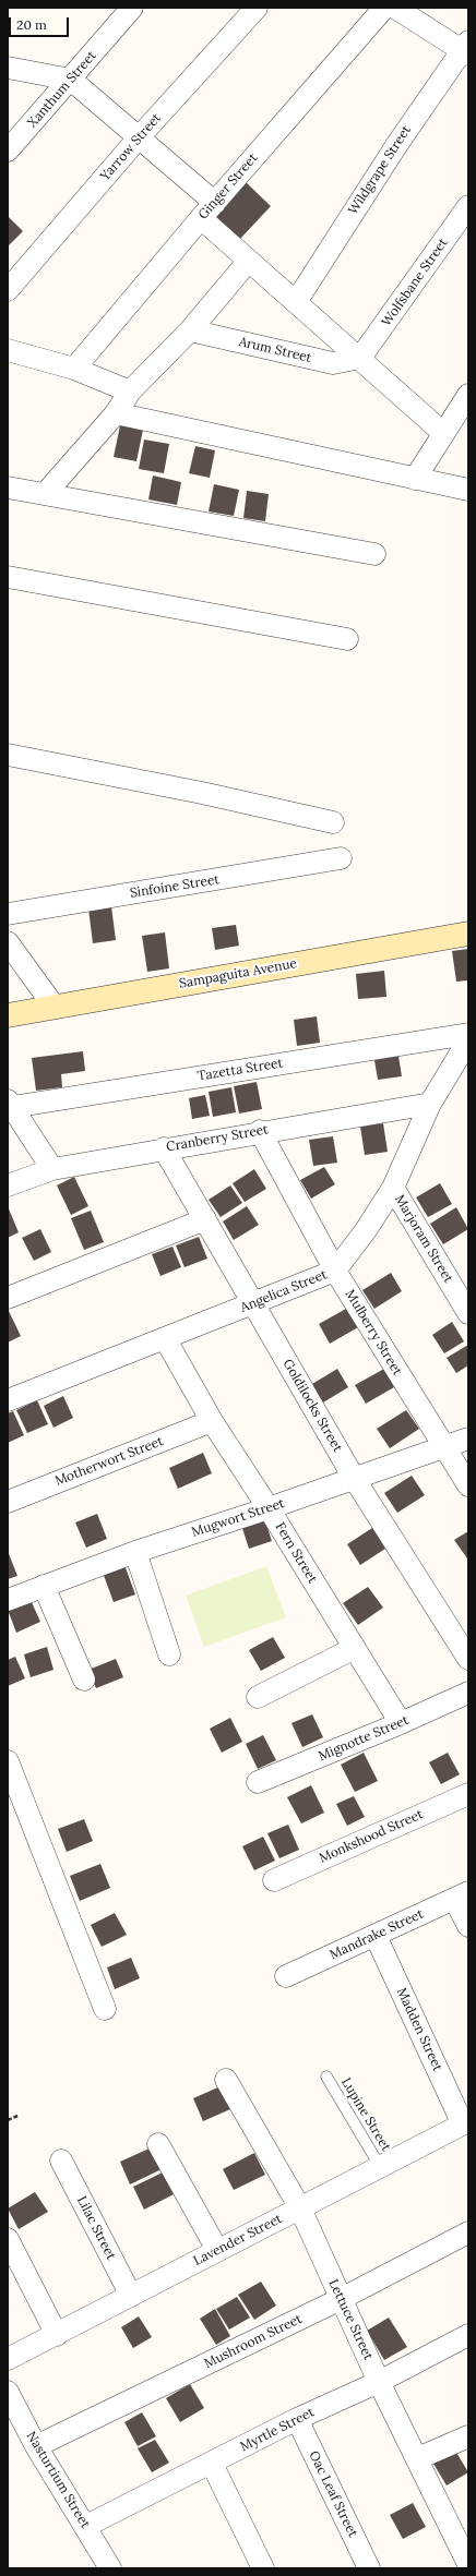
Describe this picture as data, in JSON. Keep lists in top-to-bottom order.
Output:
{
  "streets": {
    "main road": ["Sampaguita Avenue"],
    "street": [
      "Xanthum Street",
      "Yarrow Street",
      "Wildgrape Street",
      "Ginger Street",
      "Wolfsbane Street",
      "Arum Street",
      "Sinfoine Street",
      "Tazetta Street",
      "Cranberry Street",
      "Marjoram Street",
      "Angelica Street",
      "Mulberry Street",
      "Goldilocks Street",
      "Motherwort Street",
      "Mugwort Street",
      "Fern Street",
      "Mignotte Street",
      "Monkshood Street",
      "Mandrake Street",
      "Madden Street",
      "Lilac Street",
      "Lavender Street",
      "Lettuce Street",
      "Mushroom Street",
      "Myrtle Street",
      "Nasturtium Street",
      "Oac Leaf Street"
    ],
    "lane": ["Lupine Street"]
  },
  "crossings": [
    ["Wolfsbane Street", "Arum Street"],
    ["Cranberry Street", "Angelica Street"],
    ["Cranberry Street", "Mulberry Street"],
    ["Cranberry Street", "Goldilocks Street"],
    ["Marjoram Street", "Angelica Street"],
    ["Angelica Street", "Mulberry Street"],
    ["Angelica Street", "Goldilocks Street"],
    ["Angelica Street", "Fern Street"],
    ["Mulberry Street", "Mugwort Street"],
    ["Goldilocks Street", "Mugwort Street"],
    ["Motherwort Street", "Fern Street"],
    ["Mugwort Street", "Fern Street"],
    ["Fern Street", "Mignotte Street"],
    ["Mandrake Street", "Madden Street"],
    ["Madden Street", "Lavender Street"],
    ["Lupine Street", "Lavender Street"],
    ["Lilac Street", "Lavender Street"],
    ["Lavender Street", "Lettuce Street"],
    ["Lettuce Street", "Mushroom Street"],
    ["Lettuce Street", "Myrtle Street"],
    ["Mushroom Street", "Nasturtium Street"],
    ["Myrtle Street", "Nasturtium Street"],
    ["Myrtle Street", "Oac Leaf Street"]
  ],
  "scale_bar": "20 m"
}
